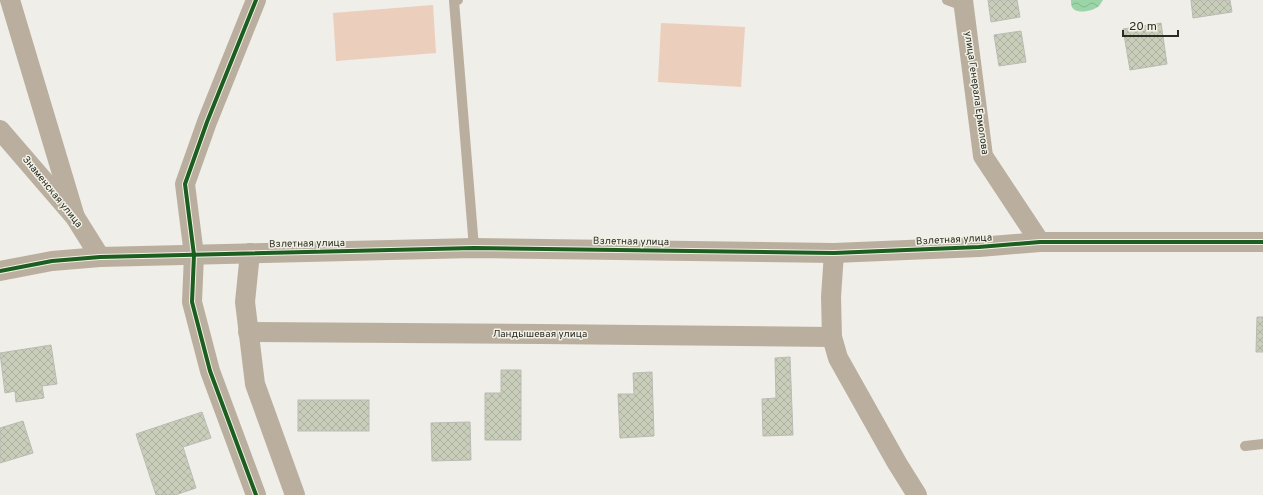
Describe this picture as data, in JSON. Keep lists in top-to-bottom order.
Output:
{
  "streets": {
    "street": [
      "улица Генерала Ермолова",
      "Знаменская улица",
      "Взлетная улица",
      "Ландышевая улица"
    ]
  },
  "crossings": [
    ["улица Генерала Ермолова", "Взлетная улица"],
    ["Знаменская улица", "Взлетная улица"]
  ],
  "scale_bar": "20 m"
}
